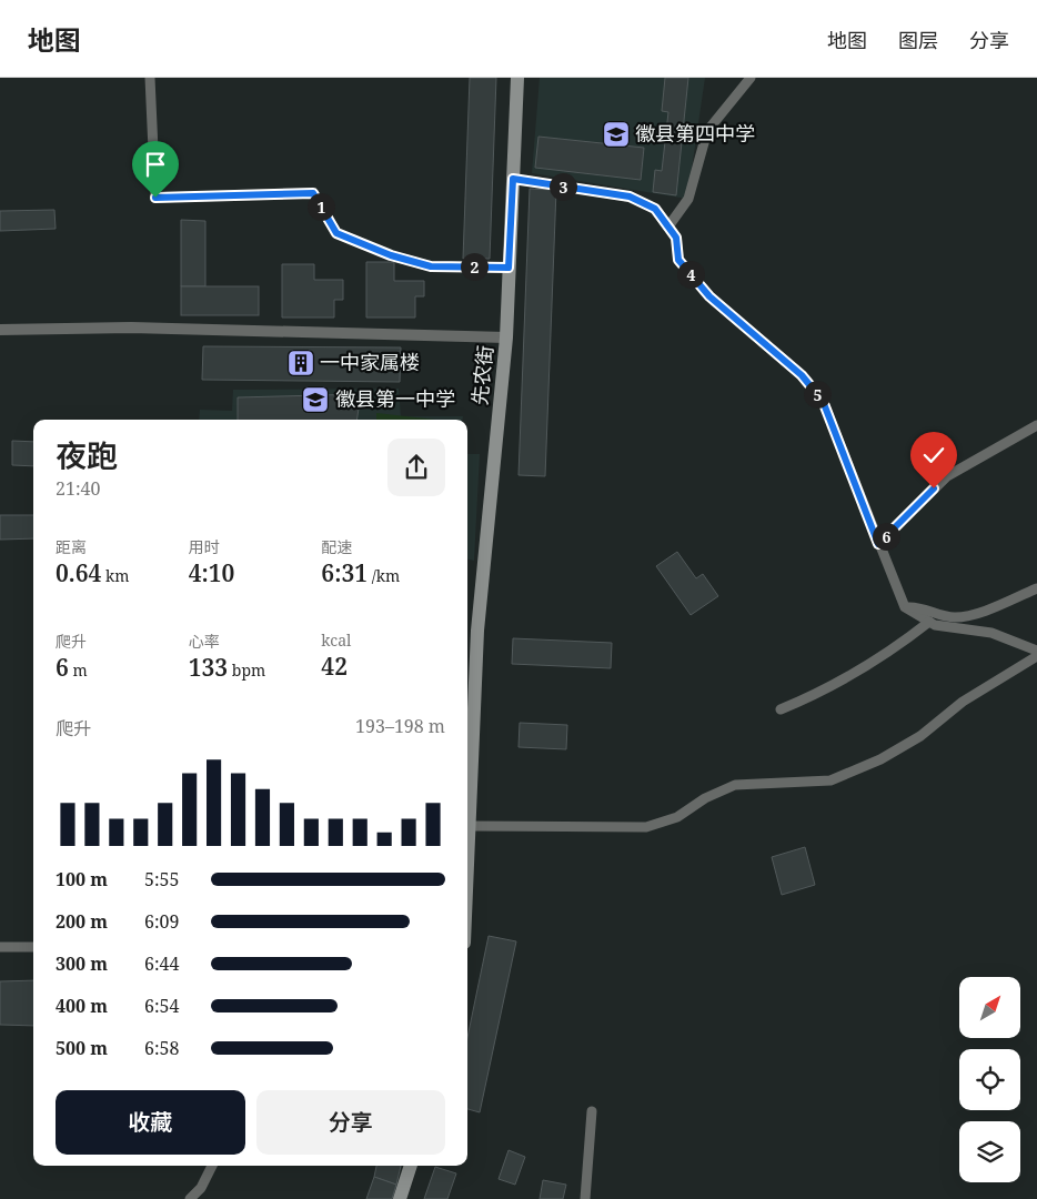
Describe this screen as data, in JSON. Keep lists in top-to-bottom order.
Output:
{
  "streets": {
    "main road": ["先农街"]
  },
  "places": {
    "school or university": ["徽县第四中学", "徽县第一中学"],
    "building": ["一中家属楼"]
  },
  "north": "top right",
  "page": {
    "header": "地图",
    "nav": ["地图", "图层", "分享"],
    "pins": [
      "3",
      "1",
      "2",
      "4",
      "5",
      "6"
    ],
    "heading": ["夜跑", "21:40"],
    "stats": [
      ["距离", "0.64 km"],
      ["用时", "4:10"],
      ["配速", "6:31 /km"],
      ["爬升", "6 m"],
      ["心率", "133 bpm"],
      ["kcal", "42"]
    ],
    "chart": ["爬升", "193–198 m"],
    "list": [
      {
        "name": "100 m",
        "note": "5:55"
      },
      {
        "name": "200 m",
        "note": "6:09"
      },
      {
        "name": "300 m",
        "note": "6:44"
      },
      {
        "name": "400 m",
        "note": "6:54"
      },
      {
        "name": "500 m",
        "note": "6:58"
      }
    ],
    "buttons": ["收藏", "分享"]
  }
}
